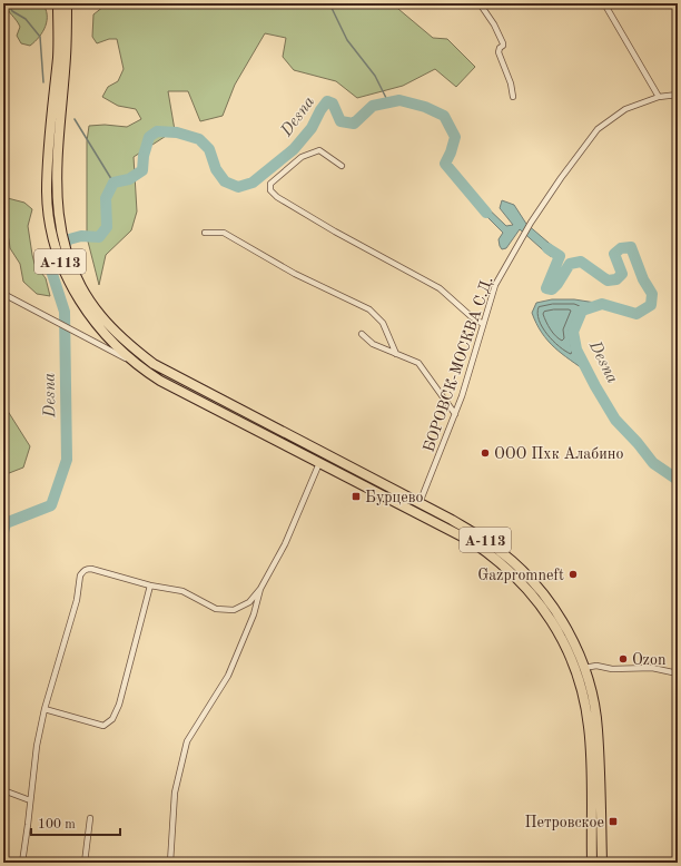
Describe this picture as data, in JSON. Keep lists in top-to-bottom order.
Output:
{
  "streets": {
    "highway": ["А-113"],
    "street": ["БОРОВСК-МОСКВА С.Д."]
  },
  "crossings": [
    ["А-113", "БОРОВСК-МОСКВА С.Д."]
  ],
  "water": ["Desna"],
  "places": {
    "other": ["ООО Пхк Алабино", "Gazpromneft", "Ozon"],
    "transit": ["Бурцево", "Петровское"]
  },
  "scale_bar": "100 m"
}
